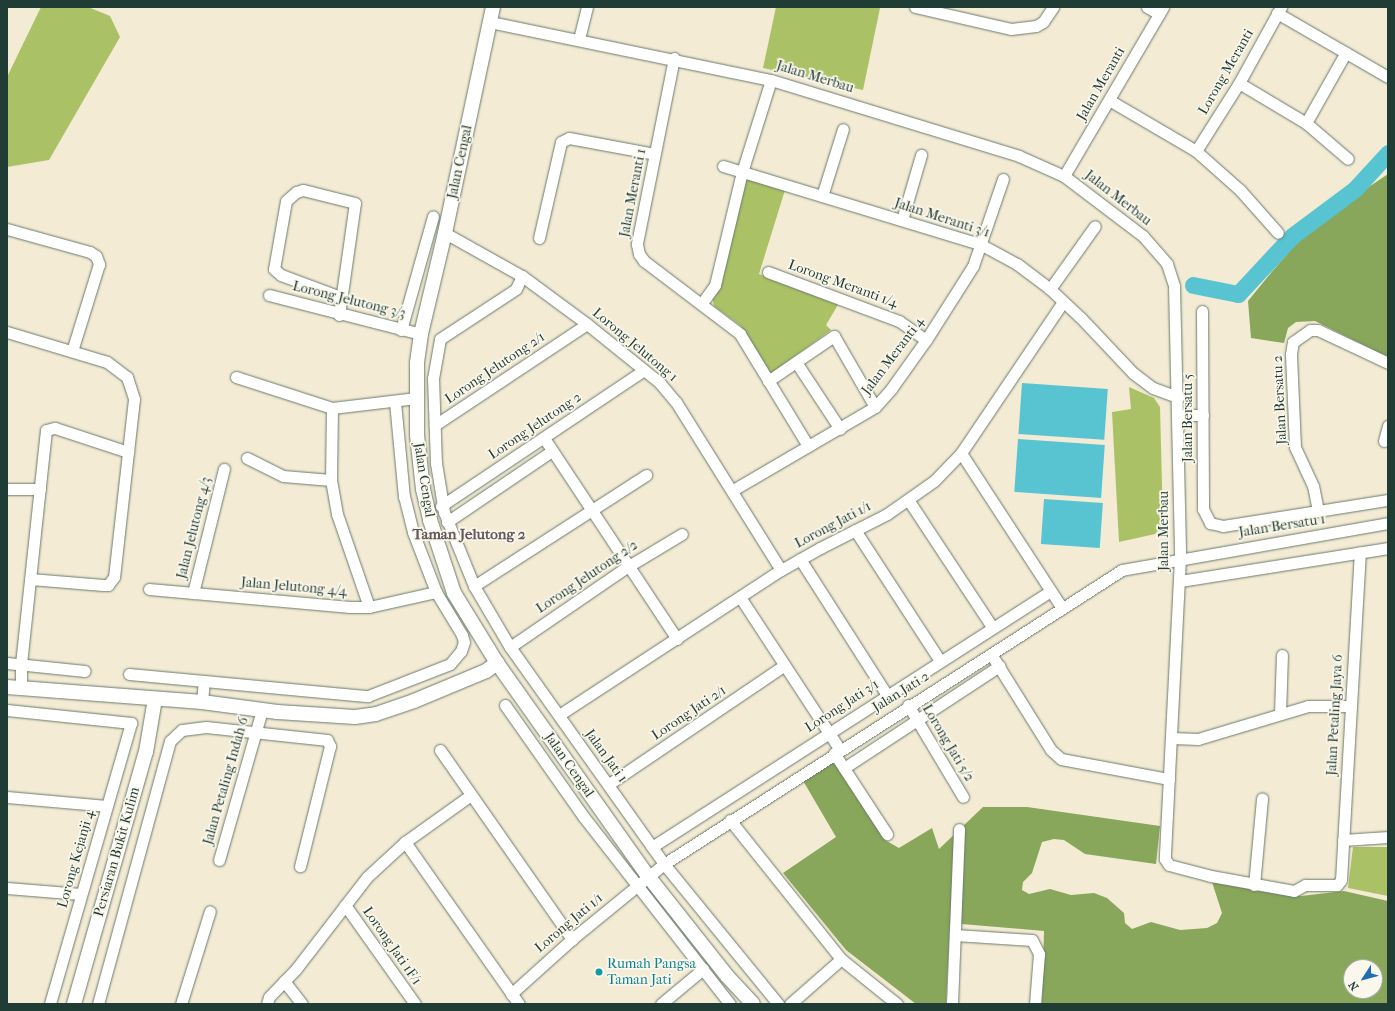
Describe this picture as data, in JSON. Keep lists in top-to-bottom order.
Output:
{
  "streets": {
    "street": [
      "Lorong Meranti",
      "Jalan Merbau",
      "Jalan Meranti",
      "Jalan Cengal",
      "Jalan Meranti 1",
      "Jalan Meranti 3/1",
      "Lorong Meranti 1/4",
      "Lorong Jelutong 3/3",
      "Lorong Jelutong 1",
      "Jalan Meranti 4",
      "Lorong Jelutong 2/1",
      "Jalan Bersatu 2",
      "Jalan Bersatu 5",
      "Lorong Jelutong 2",
      "Lorong Jati 1/1",
      "Jalan Bersatu 1",
      "Jalan Jelutong 4/3",
      "Lorong Jelutong 2/2",
      "Jalan Jelutong 4/4",
      "Jalan Jati 2",
      "Lorong Jati 3/1",
      "Lorong Jati 2/1",
      "Jalan Petaling Jaya 6",
      "Lorong Jati 5/2",
      "Jalan Jati 1",
      "Jalan Petaling Indah 6",
      "Persiaran Bukit Kulim",
      "Lorong Kejanji 4",
      "Lorong Jati 1F/1"
    ]
  },
  "crossings": [
    ["Jalan Merbau", "Jalan Meranti"],
    ["Jalan Merbau", "Jalan Cengal"],
    ["Jalan Merbau", "Jalan Meranti 1"],
    ["Jalan Merbau", "Jalan Meranti 3/1"],
    ["Jalan Merbau", "Jalan Bersatu 1"],
    ["Jalan Merbau", "Jalan Jati 2"],
    ["Jalan Merbau", "Jalan Petaling Jaya 6"],
    ["Jalan Cengal", "Lorong Jelutong 3/3"],
    ["Jalan Cengal", "Lorong Jelutong 1"],
    ["Jalan Cengal", "Lorong Jati 1/1"],
    ["Jalan Cengal", "Jalan Jati 2"],
    ["Jalan Meranti 1", "Jalan Meranti 4"],
    ["Jalan Meranti 3/1", "Jalan Meranti 4"],
    ["Jalan Meranti 3/1", "Lorong Jati 1/1"],
    ["Lorong Meranti 1/4", "Jalan Meranti 4"],
    ["Lorong Jelutong 1", "Jalan Meranti 4"],
    ["Lorong Jelutong 1", "Lorong Jelutong 2/1"],
    ["Lorong Jelutong 1", "Lorong Jelutong 2"],
    ["Lorong Jelutong 1", "Lorong Jati 1/1"],
    ["Lorong Jelutong 1", "Jalan Jati 1"],
    ["Lorong Jelutong 2/1", "Jalan Jati 1"],
    ["Jalan Bersatu 2", "Jalan Bersatu 5"],
    ["Lorong Jelutong 2", "Jalan Jati 1"],
    ["Lorong Jati 1/1", "Jalan Jati 2"],
    ["Lorong Jati 1/1", "Jalan Jati 1"],
    ["Jalan Bersatu 1", "Jalan Jati 2"],
    ["Jalan Jelutong 4/3", "Jalan Jelutong 4/4"],
    ["Lorong Jelutong 2/2", "Jalan Jati 1"],
    ["Jalan Jati 2", "Lorong Jati 5/2"],
    ["Jalan Jati 2", "Jalan Jati 1"],
    ["Lorong Jati 3/1", "Jalan Jati 1"],
    ["Lorong Jati 2/1", "Jalan Jati 1"]
  ],
  "districts": ["Taman Jelutong 2"],
  "places": ["Rumah Pangsa Taman Jati"],
  "north": "bottom left"
}
